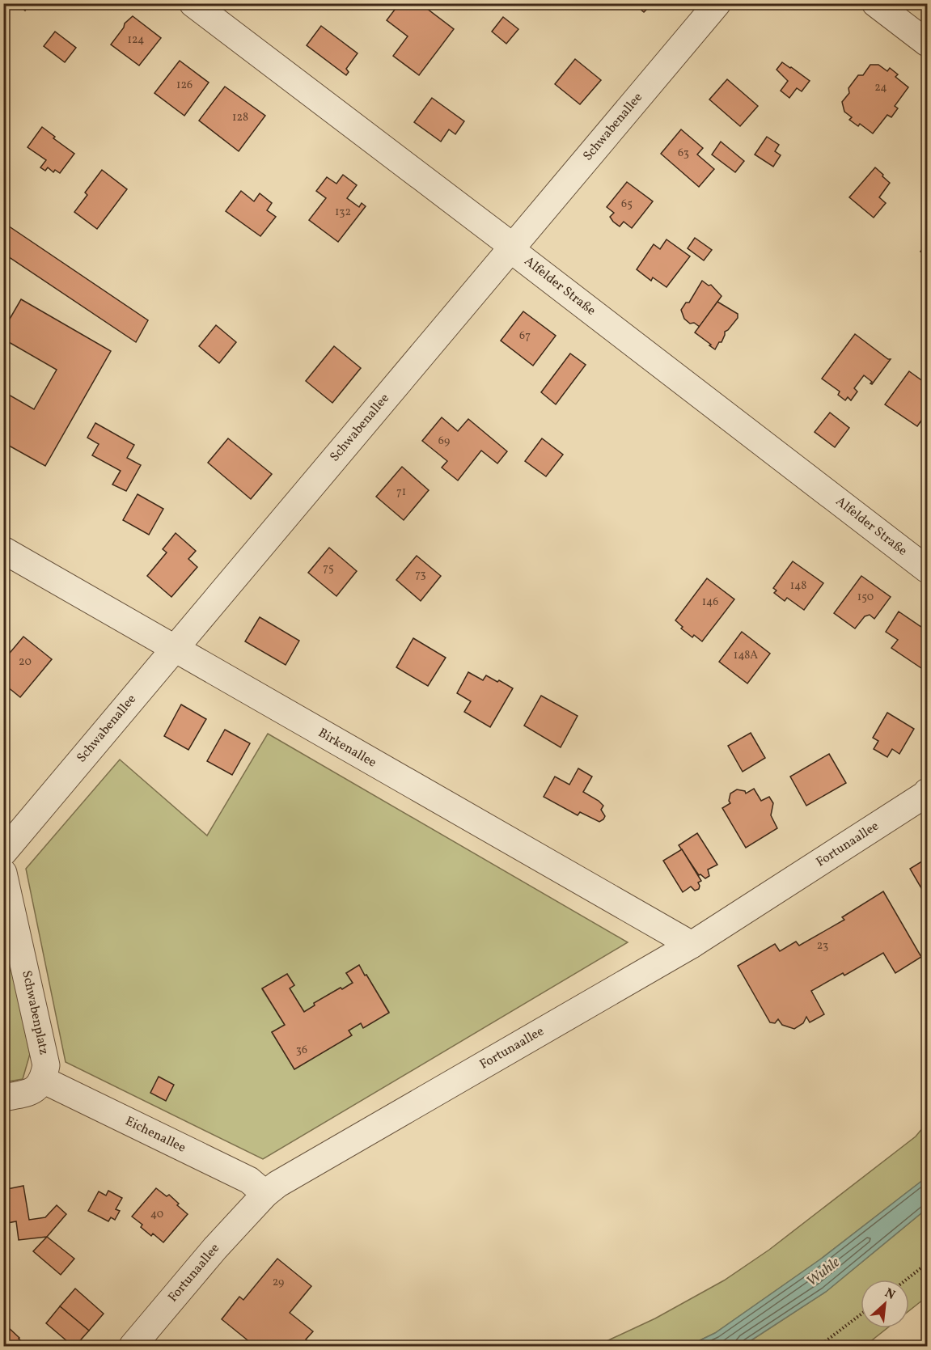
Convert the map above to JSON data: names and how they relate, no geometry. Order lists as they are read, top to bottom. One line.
{"streets":{"street":["Schwabenallee","Alfelder Straße","Birkenallee","Fortunaallee","Schwabenplatz","Eichenallee"]},"crossings":[["Schwabenallee","Alfelder Straße"],["Schwabenallee","Birkenallee"],["Birkenallee","Fortunaallee"],["Fortunaallee","Eichenallee"],["Schwabenplatz","Eichenallee"]],"water":["Wuhle"],"house_numbers":["124","126","24","128","63","65","132","67","69","71","75","73","148","150","146","148A","20","23","36","40","29"],"north":"top right"}
